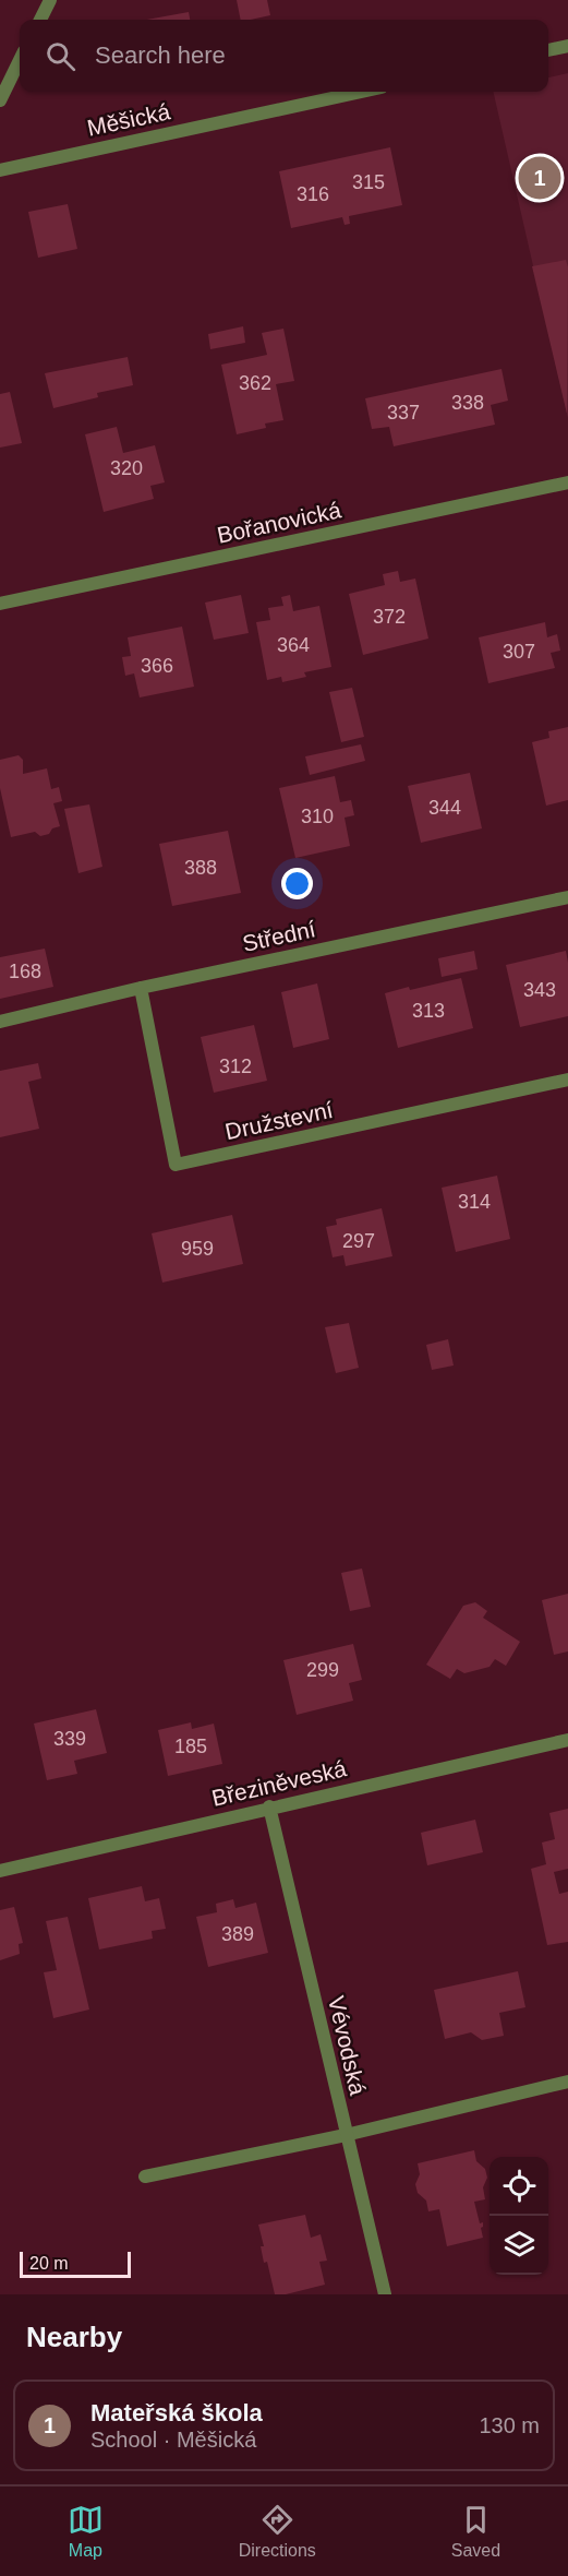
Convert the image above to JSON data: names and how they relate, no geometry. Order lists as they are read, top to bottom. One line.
{"streets":{"street":["Měšická","Bořanovická","Střední","Družstevní","Březiněveská","Vévodská"]},"crossings":[["Střední","Družstevní"],["Březiněveská","Vévodská"]],"house_numbers":["315","316","362","338","337","320","372","364","307","366","344","310","388","168","343","313","312","314","297","959","299","339","185","389"],"scale_bar":"20 m","page":{"search":"Search here","pins":"1","scale":"20 m","heading":"Nearby","list":[{"mark":"1","name":"Mateřská škola","note":"School · Měšická","value":"130 m"}],"nav":["Map","Directions","Saved"]}}
